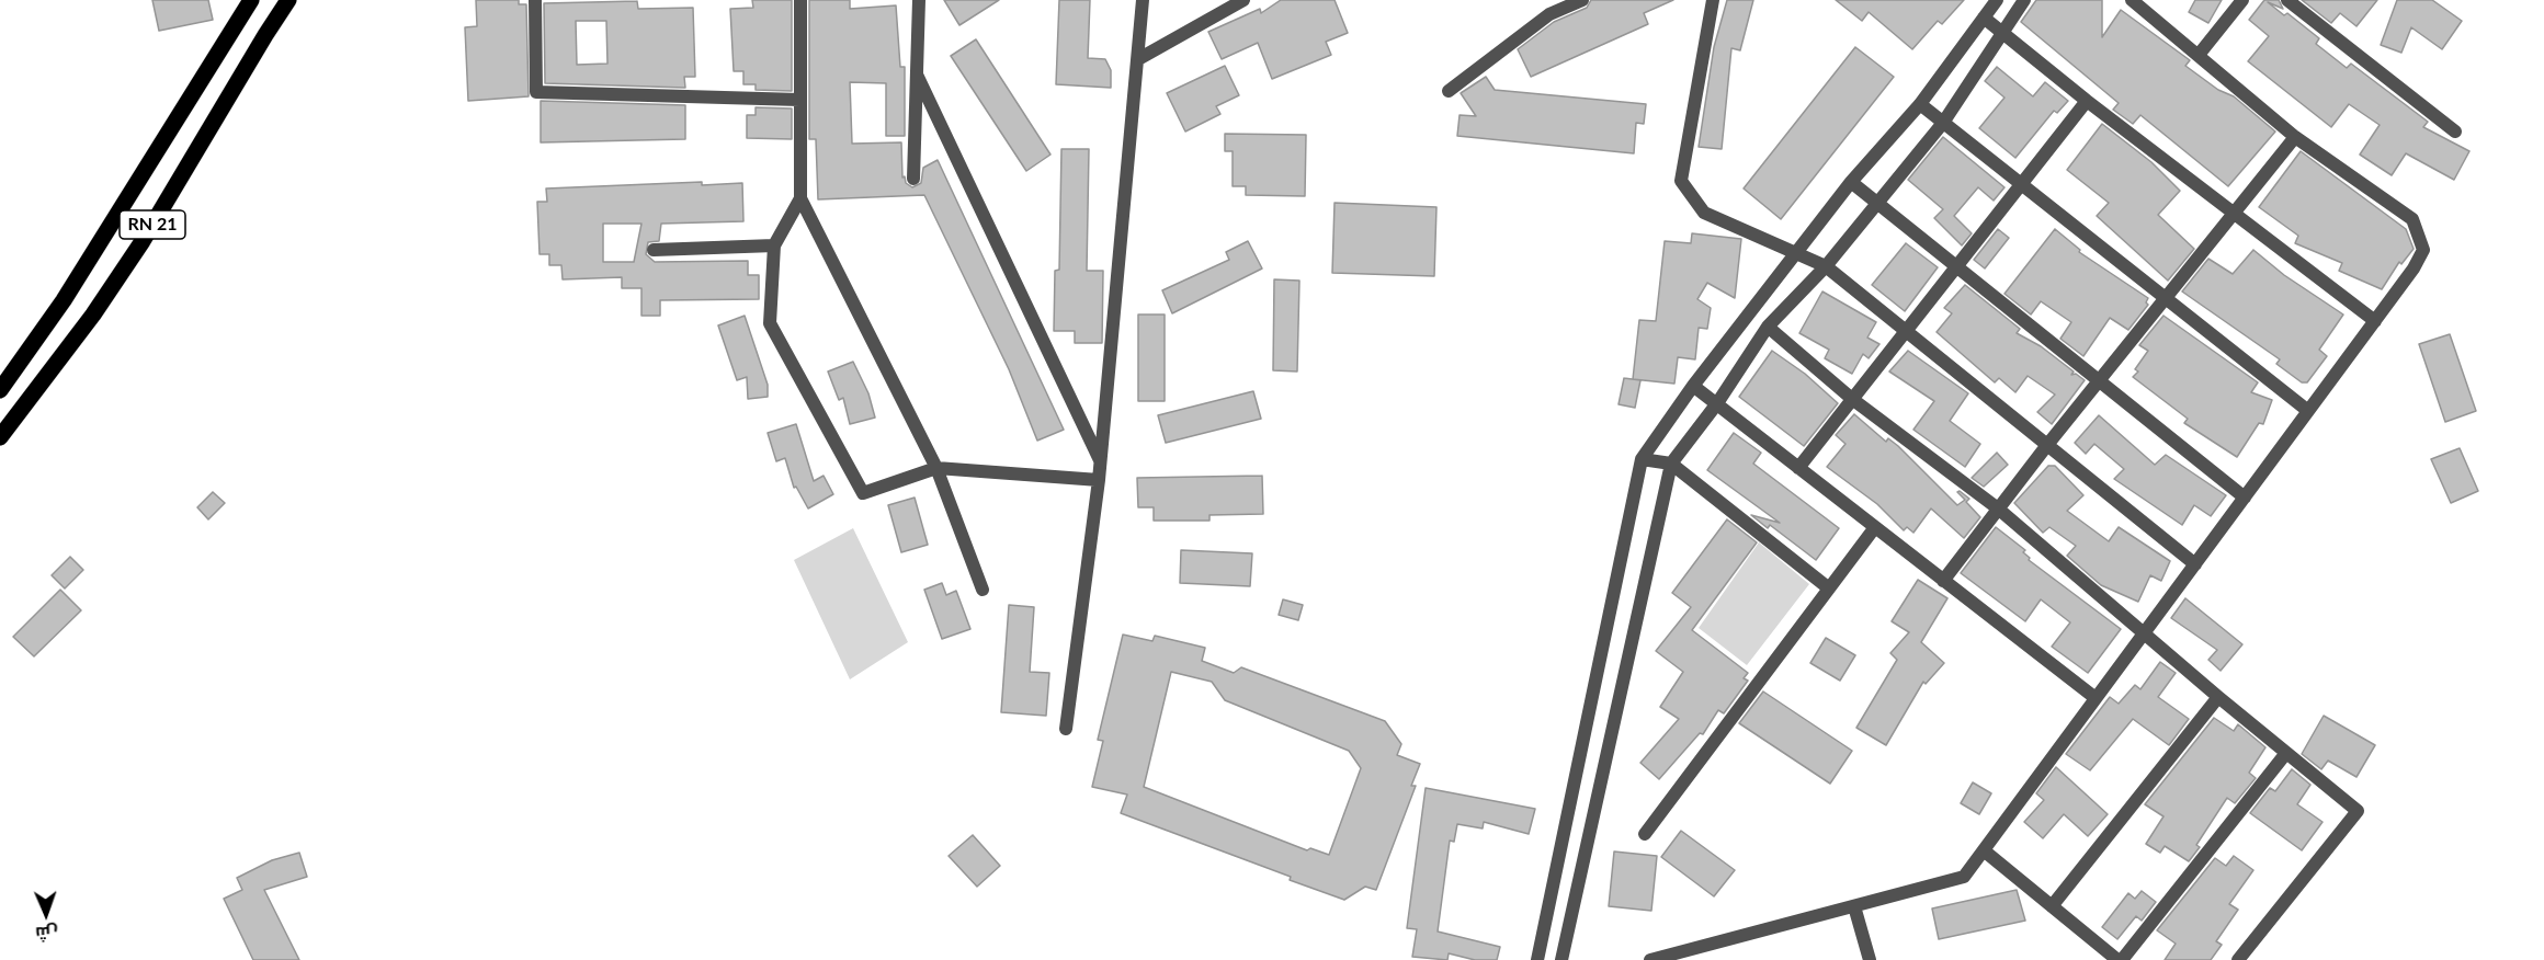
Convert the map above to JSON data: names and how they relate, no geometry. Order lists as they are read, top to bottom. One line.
{"streets":{"main road":["RN 21"]},"north":"bottom"}
